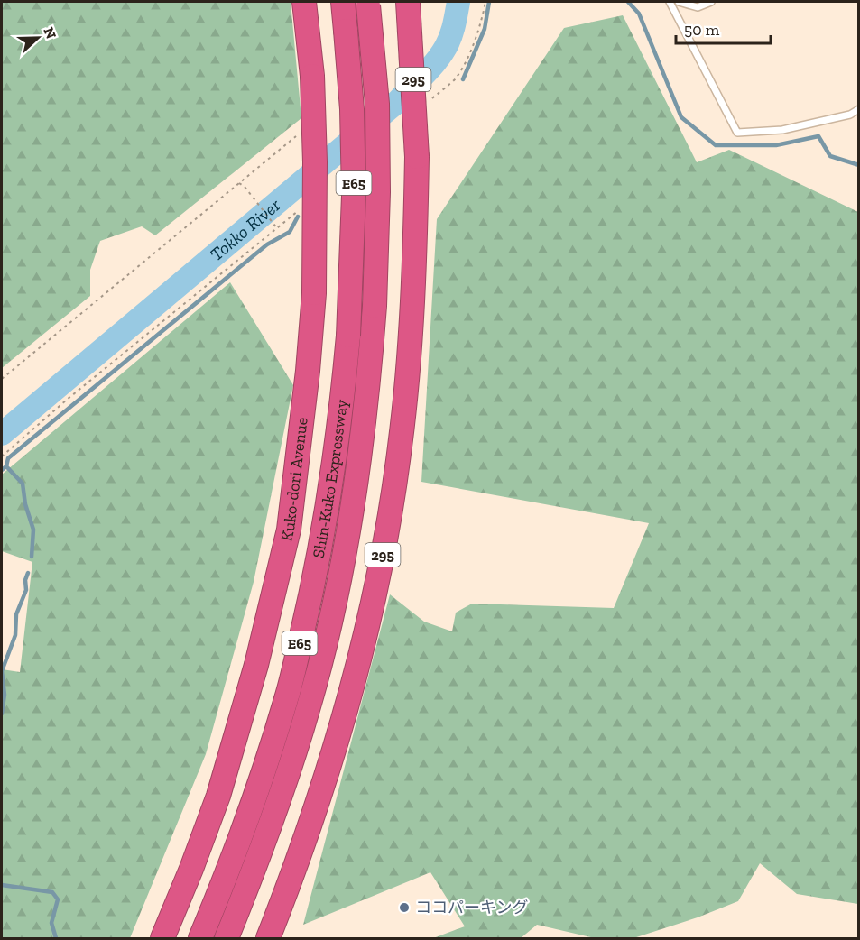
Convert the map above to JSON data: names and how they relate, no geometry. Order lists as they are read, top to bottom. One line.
{"streets":{"highway":["295","E65","Kuko-dori Avenue","Shin-Kuko Expressway"]},"water":["Tokko River"],"places":["ココパーキング"],"scale_bar":"50 m","north":"right"}
